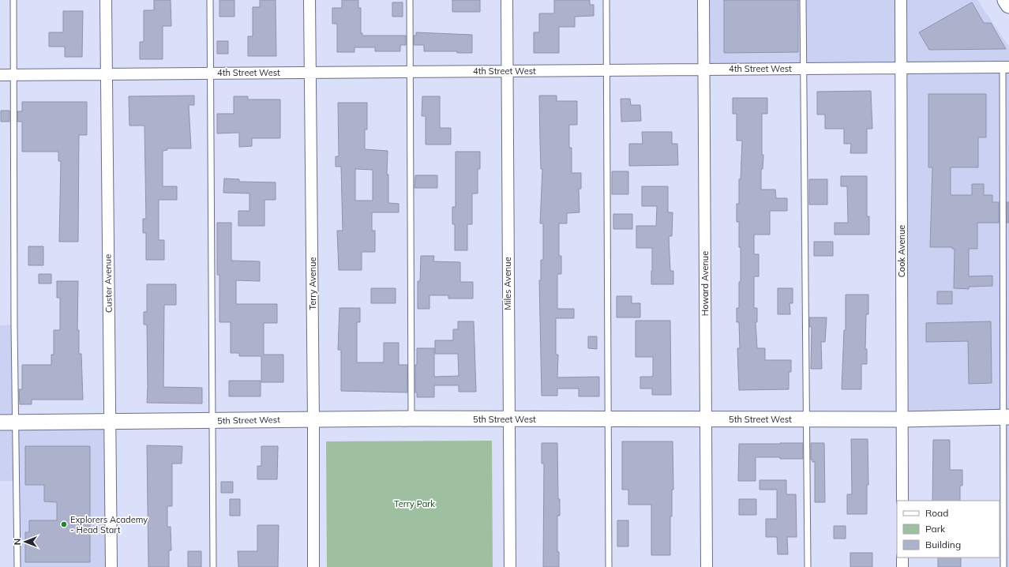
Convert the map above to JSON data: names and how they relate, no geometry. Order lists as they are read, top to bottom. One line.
{"streets":{"street":["4th Street West","Cook Avenue","Custer Avenue","Terry Avenue","Miles Avenue","Howard Avenue","5th Street West"]},"crossings":[["4th Street West","Cook Avenue"],["4th Street West","Custer Avenue"],["4th Street West","Terry Avenue"],["4th Street West","Miles Avenue"],["4th Street West","Howard Avenue"],["Cook Avenue","5th Street West"],["Custer Avenue","5th Street West"],["Terry Avenue","5th Street West"],["Miles Avenue","5th Street West"],["Howard Avenue","5th Street West"]],"parks":["Terry Park"],"places":["Explorers Academy - Head Start"],"legend":["Road","Park","Building"],"north":"left"}
